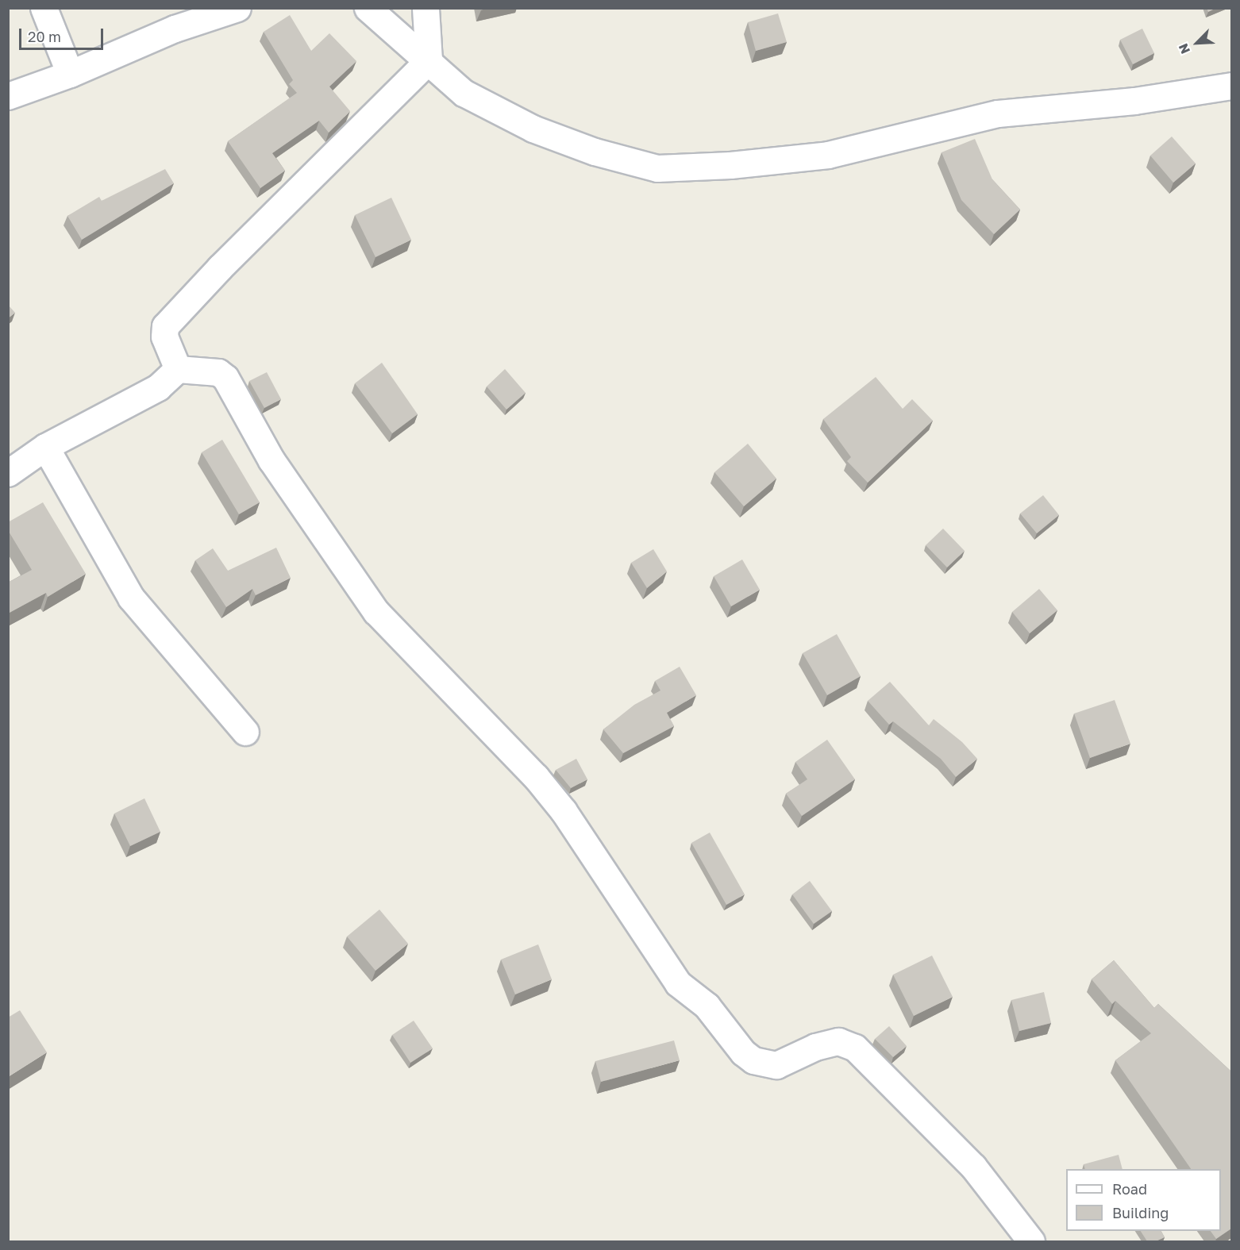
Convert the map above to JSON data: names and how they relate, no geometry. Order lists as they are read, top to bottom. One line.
{"legend":["Road","Building"],"scale_bar":"20 m","north":"bottom left"}
